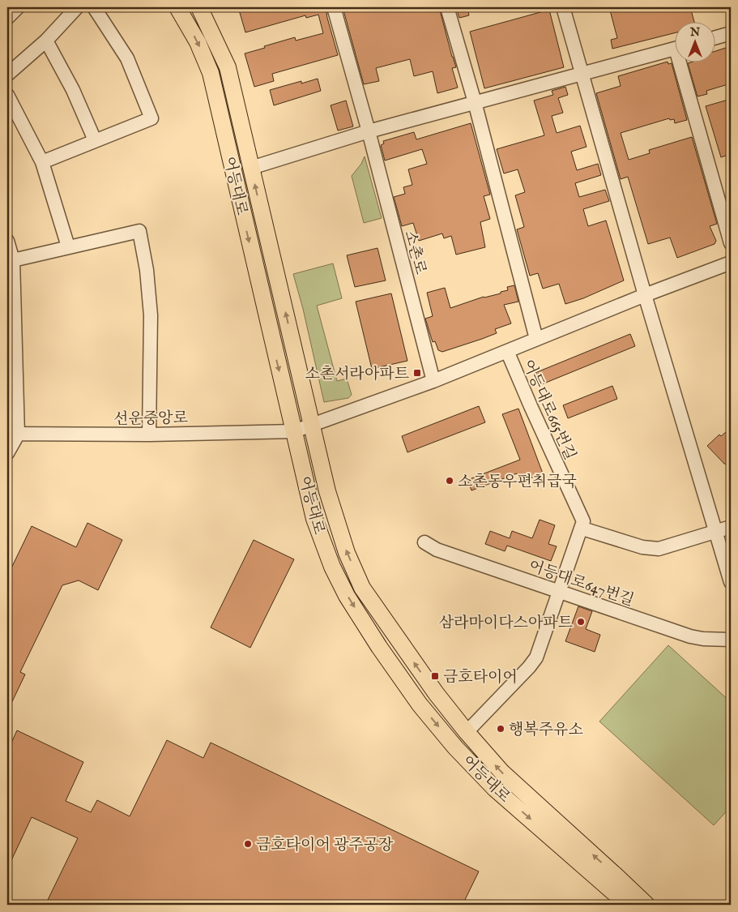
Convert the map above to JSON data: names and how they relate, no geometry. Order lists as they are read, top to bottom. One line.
{"streets":{"main road":["어등대로"],"street":["소촌로","어등대로665번길","선운중앙로","어등대로647번길"]},"crossings":[["어등대로","선운중앙로"]],"places":{"transit":["소촌서라아파트","금호타이어"],"other":["소촌동우편취급국","삼라마이다스아파트","행복주유소","금호타이어 광주공장"]},"north":"top"}
